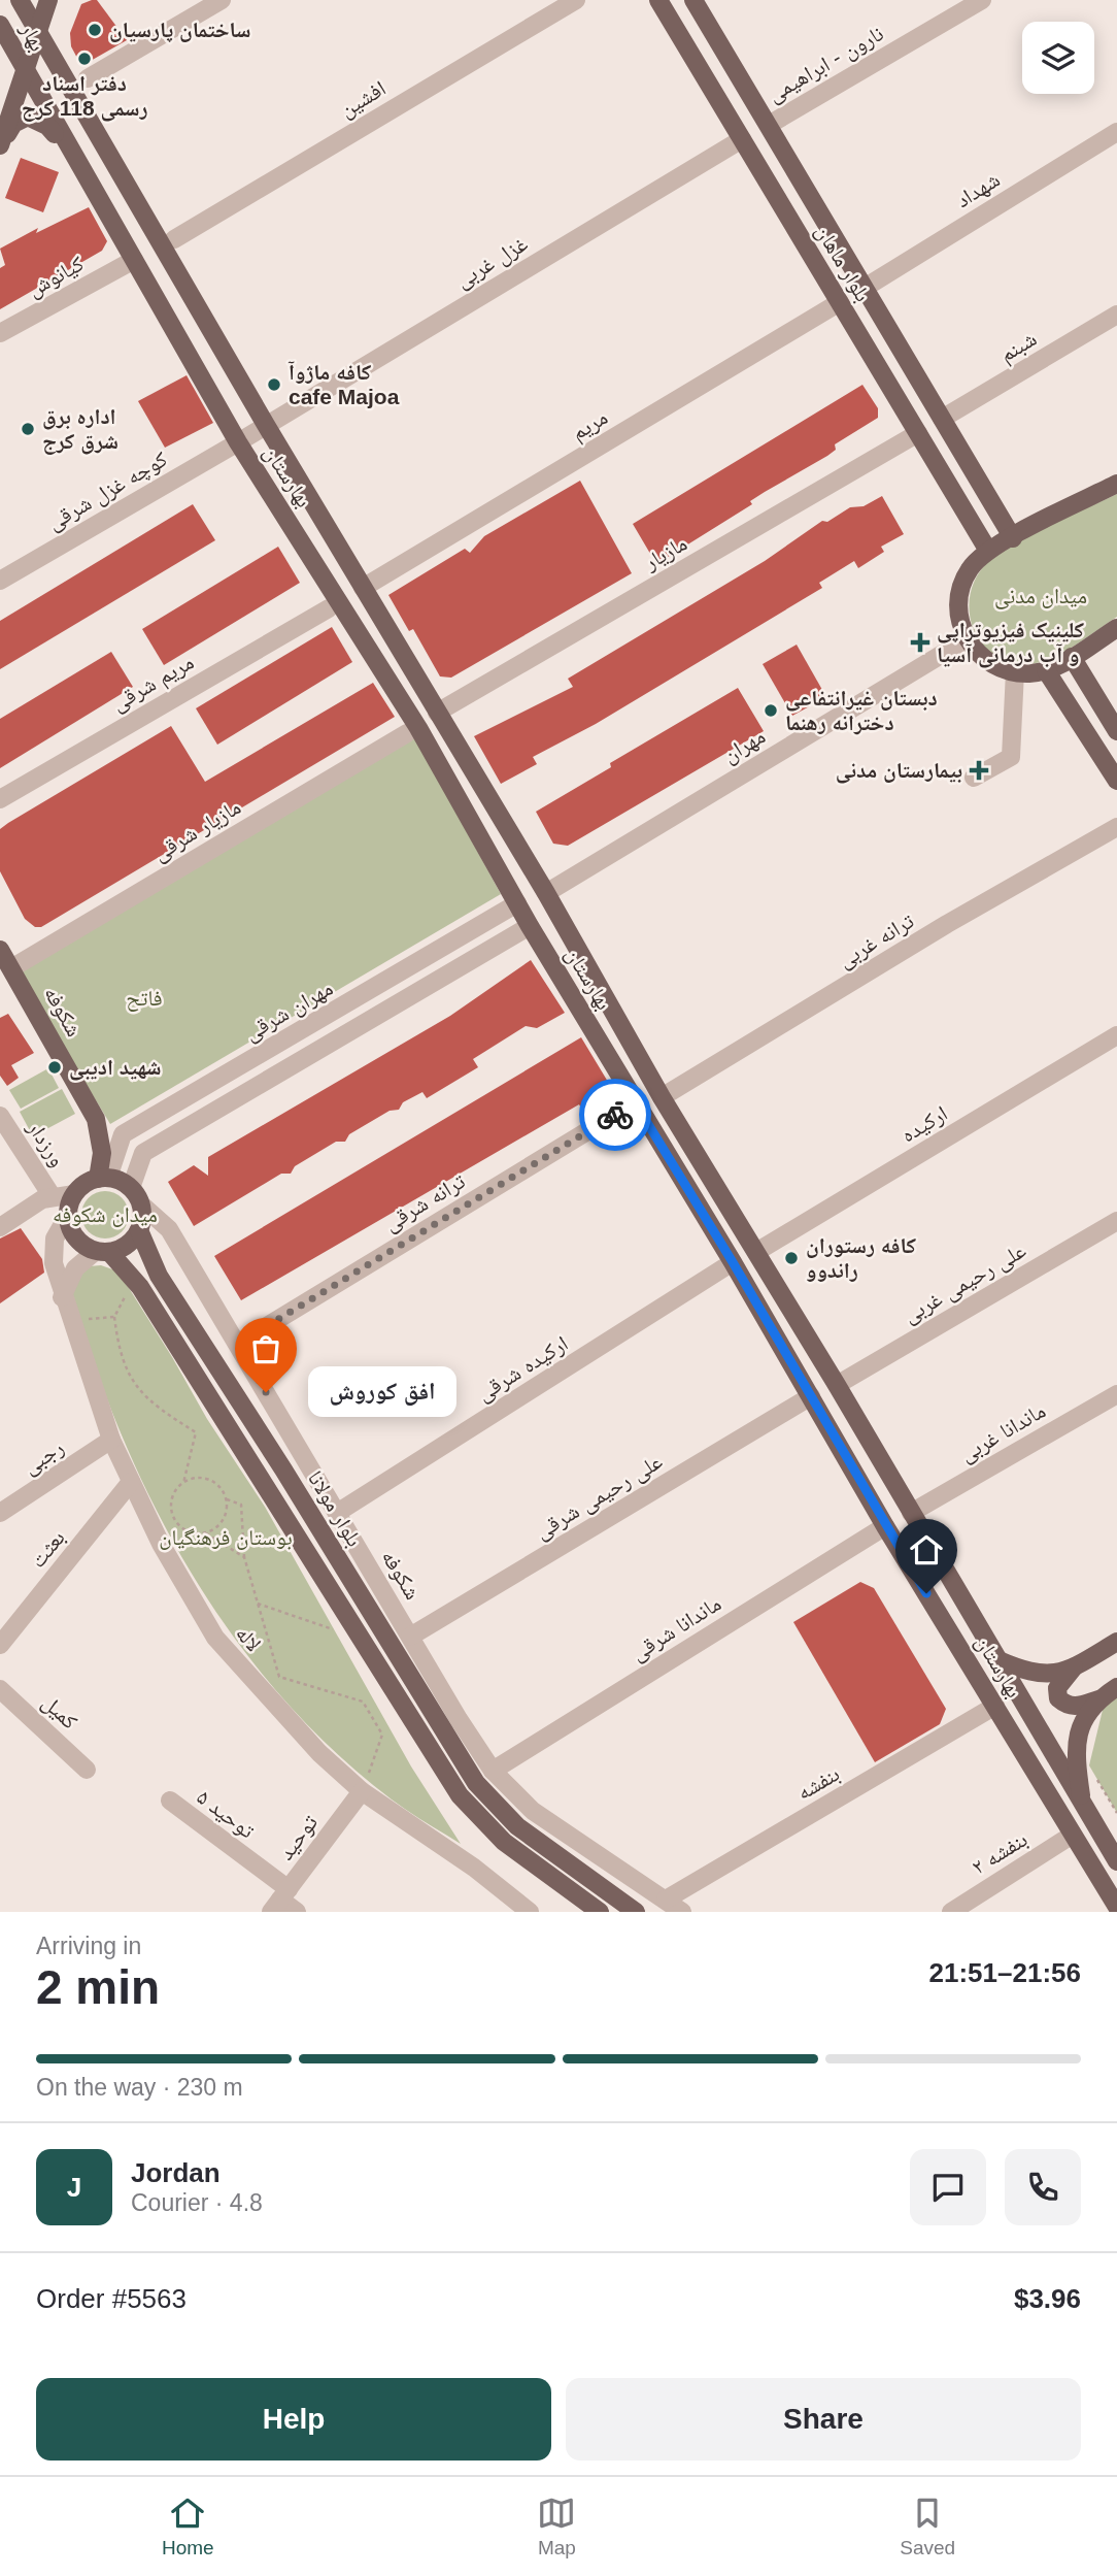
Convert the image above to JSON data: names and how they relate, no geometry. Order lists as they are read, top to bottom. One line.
{"streets":{"main road":["بهار","بلوار ماهان","بهارستان","شکوفه","بلوار مولانا"],"street":["نارون - ابراهیمی","افشین","شهداد","غزل غربی","کیانوش","شبنم","مریم","کوچه غزل شرقی","مازیار","مریم شرقی","مهران","مازیار شرقی","ترانه غربی","مهران شرقی","ارکیده","ورزدار","ترانه شرقی","علی رحیمی غربی","ارکیده شرقی","ماندانا غربی","رجبی","علی رحیمی شرقی","بعثت","ماندانا شرقی","لاله","کمیل","بنفشه","توحید ۵","توحید","بنفشه ۲"]},"crossings":[["بهار","بهارستان"],["نارون - ابراهیمی","بلوار ماهان"],["شهداد","بلوار ماهان"],["غزل غربی","بلوار ماهان"],["غزل غربی","بهارستان"],["غزل غربی","کوچه غزل شرقی"],["بلوار ماهان","شبنم"],["بلوار ماهان","مریم"],["بلوار ماهان","مازیار"],["کیانوش","بهارستان"],["مریم","بهارستان"],["بهارستان","کوچه غزل شرقی"],["بهارستان","مازیار"],["بهارستان","مهران"],["بهارستان","ترانه غربی"],["بهارستان","مهران شرقی"],["بهارستان","ارکیده"],["بهارستان","ترانه شرقی"],["بهارستان","علی رحیمی غربی"],["بهارستان","ارکیده شرقی"],["بهارستان","ماندانا غربی"],["بهارستان","علی رحیمی شرقی"],["بهارستان","ماندانا شرقی"],["بهارستان","بنفشه"],["بهارستان","بنفشه ۲"],["مازیار شرقی","شکوفه"],["مهران شرقی","شکوفه"],["مهران شرقی","بلوار مولانا"],["مهران شرقی","لاله"],["شکوفه","ترانه شرقی"],["شکوفه","ارکیده شرقی"],["شکوفه","علی رحیمی شرقی"],["شکوفه","بلوار مولانا"],["شکوفه","ماندانا شرقی"],["شکوفه","لاله"],["شکوفه","بنفشه"],["رجبی","لاله"],["بلوار مولانا","لاله"],["بعثت","لاله"],["لاله","توحید"],["توحید ۵","توحید"]],"parks":["میدان مدنی","فاتح","میدان شکوفه","بوستان فرهنگیان"],"places":{"other":["ساختمان پارسیان","دفتر اسناد رسمی 118 کرج","کافه ماژوآ cafe Majoa","اداره برق شرق کرج","دبستان غیرانتفاعی دخترانه رهنما","شهید ادیبی","کافه رستوران راندوو","افق کوروش"],"health":["کلینیک فیزیوتراپی و آب درمانی آسیا","بیمارستان مدنی"]},"page":{"bubble":"افق کوروش","heading":["2 min","Arriving in","21:51–21:56"],"panel":["Jordan","Courier · 4.8","Order #5563","$3.96"],"bar":"On the way · 230 m","round":"J","buttons":["Help","Share"],"tabs":["Home","Map","Saved"]}}
